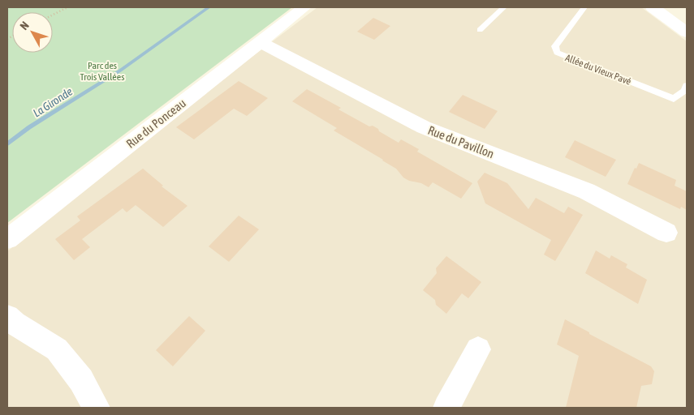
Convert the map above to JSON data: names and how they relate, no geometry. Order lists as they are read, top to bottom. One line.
{"streets":{"street":["Rue du Ponceau","Rue du Pavillon"],"lane":["Allée du Vieux Pavé"]},"crossings":[["Rue du Ponceau","Rue du Pavillon"]],"water":["La Gironde"],"parks":["Parc des Trois Vallées"],"north":"top left"}
